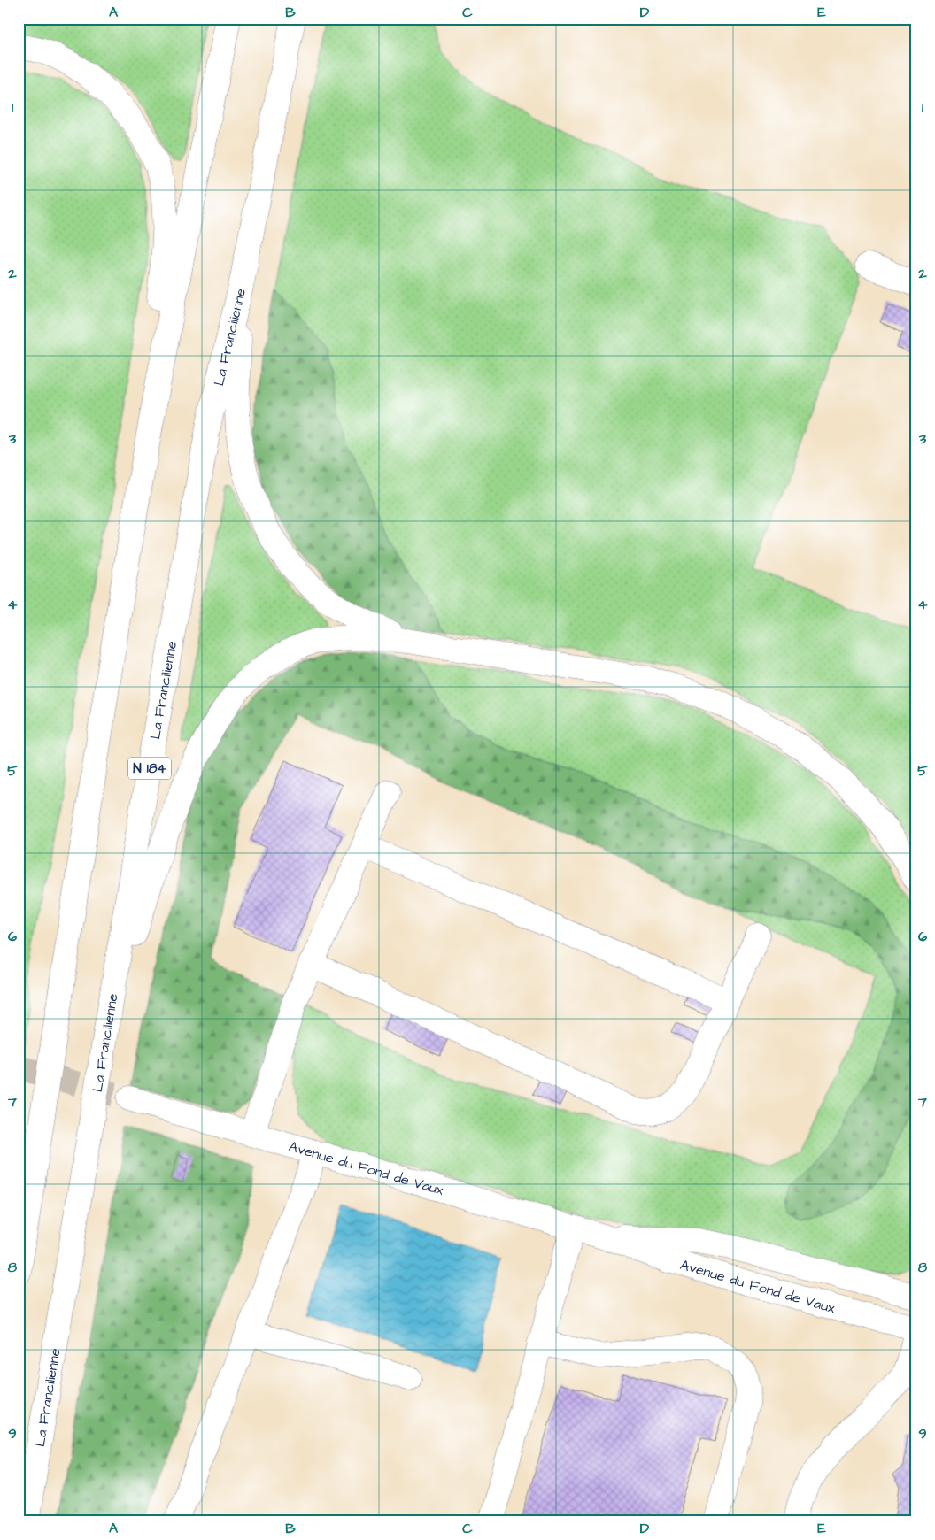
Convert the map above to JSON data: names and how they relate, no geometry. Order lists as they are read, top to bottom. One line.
{"streets":{"main road":["La Francilienne","N 184","Avenue du Fond de Vaux"]},"grid":{"columns":["A","B","C","D","E"],"rows":["1","2","3","4","5","6","7","8","9"]}}
